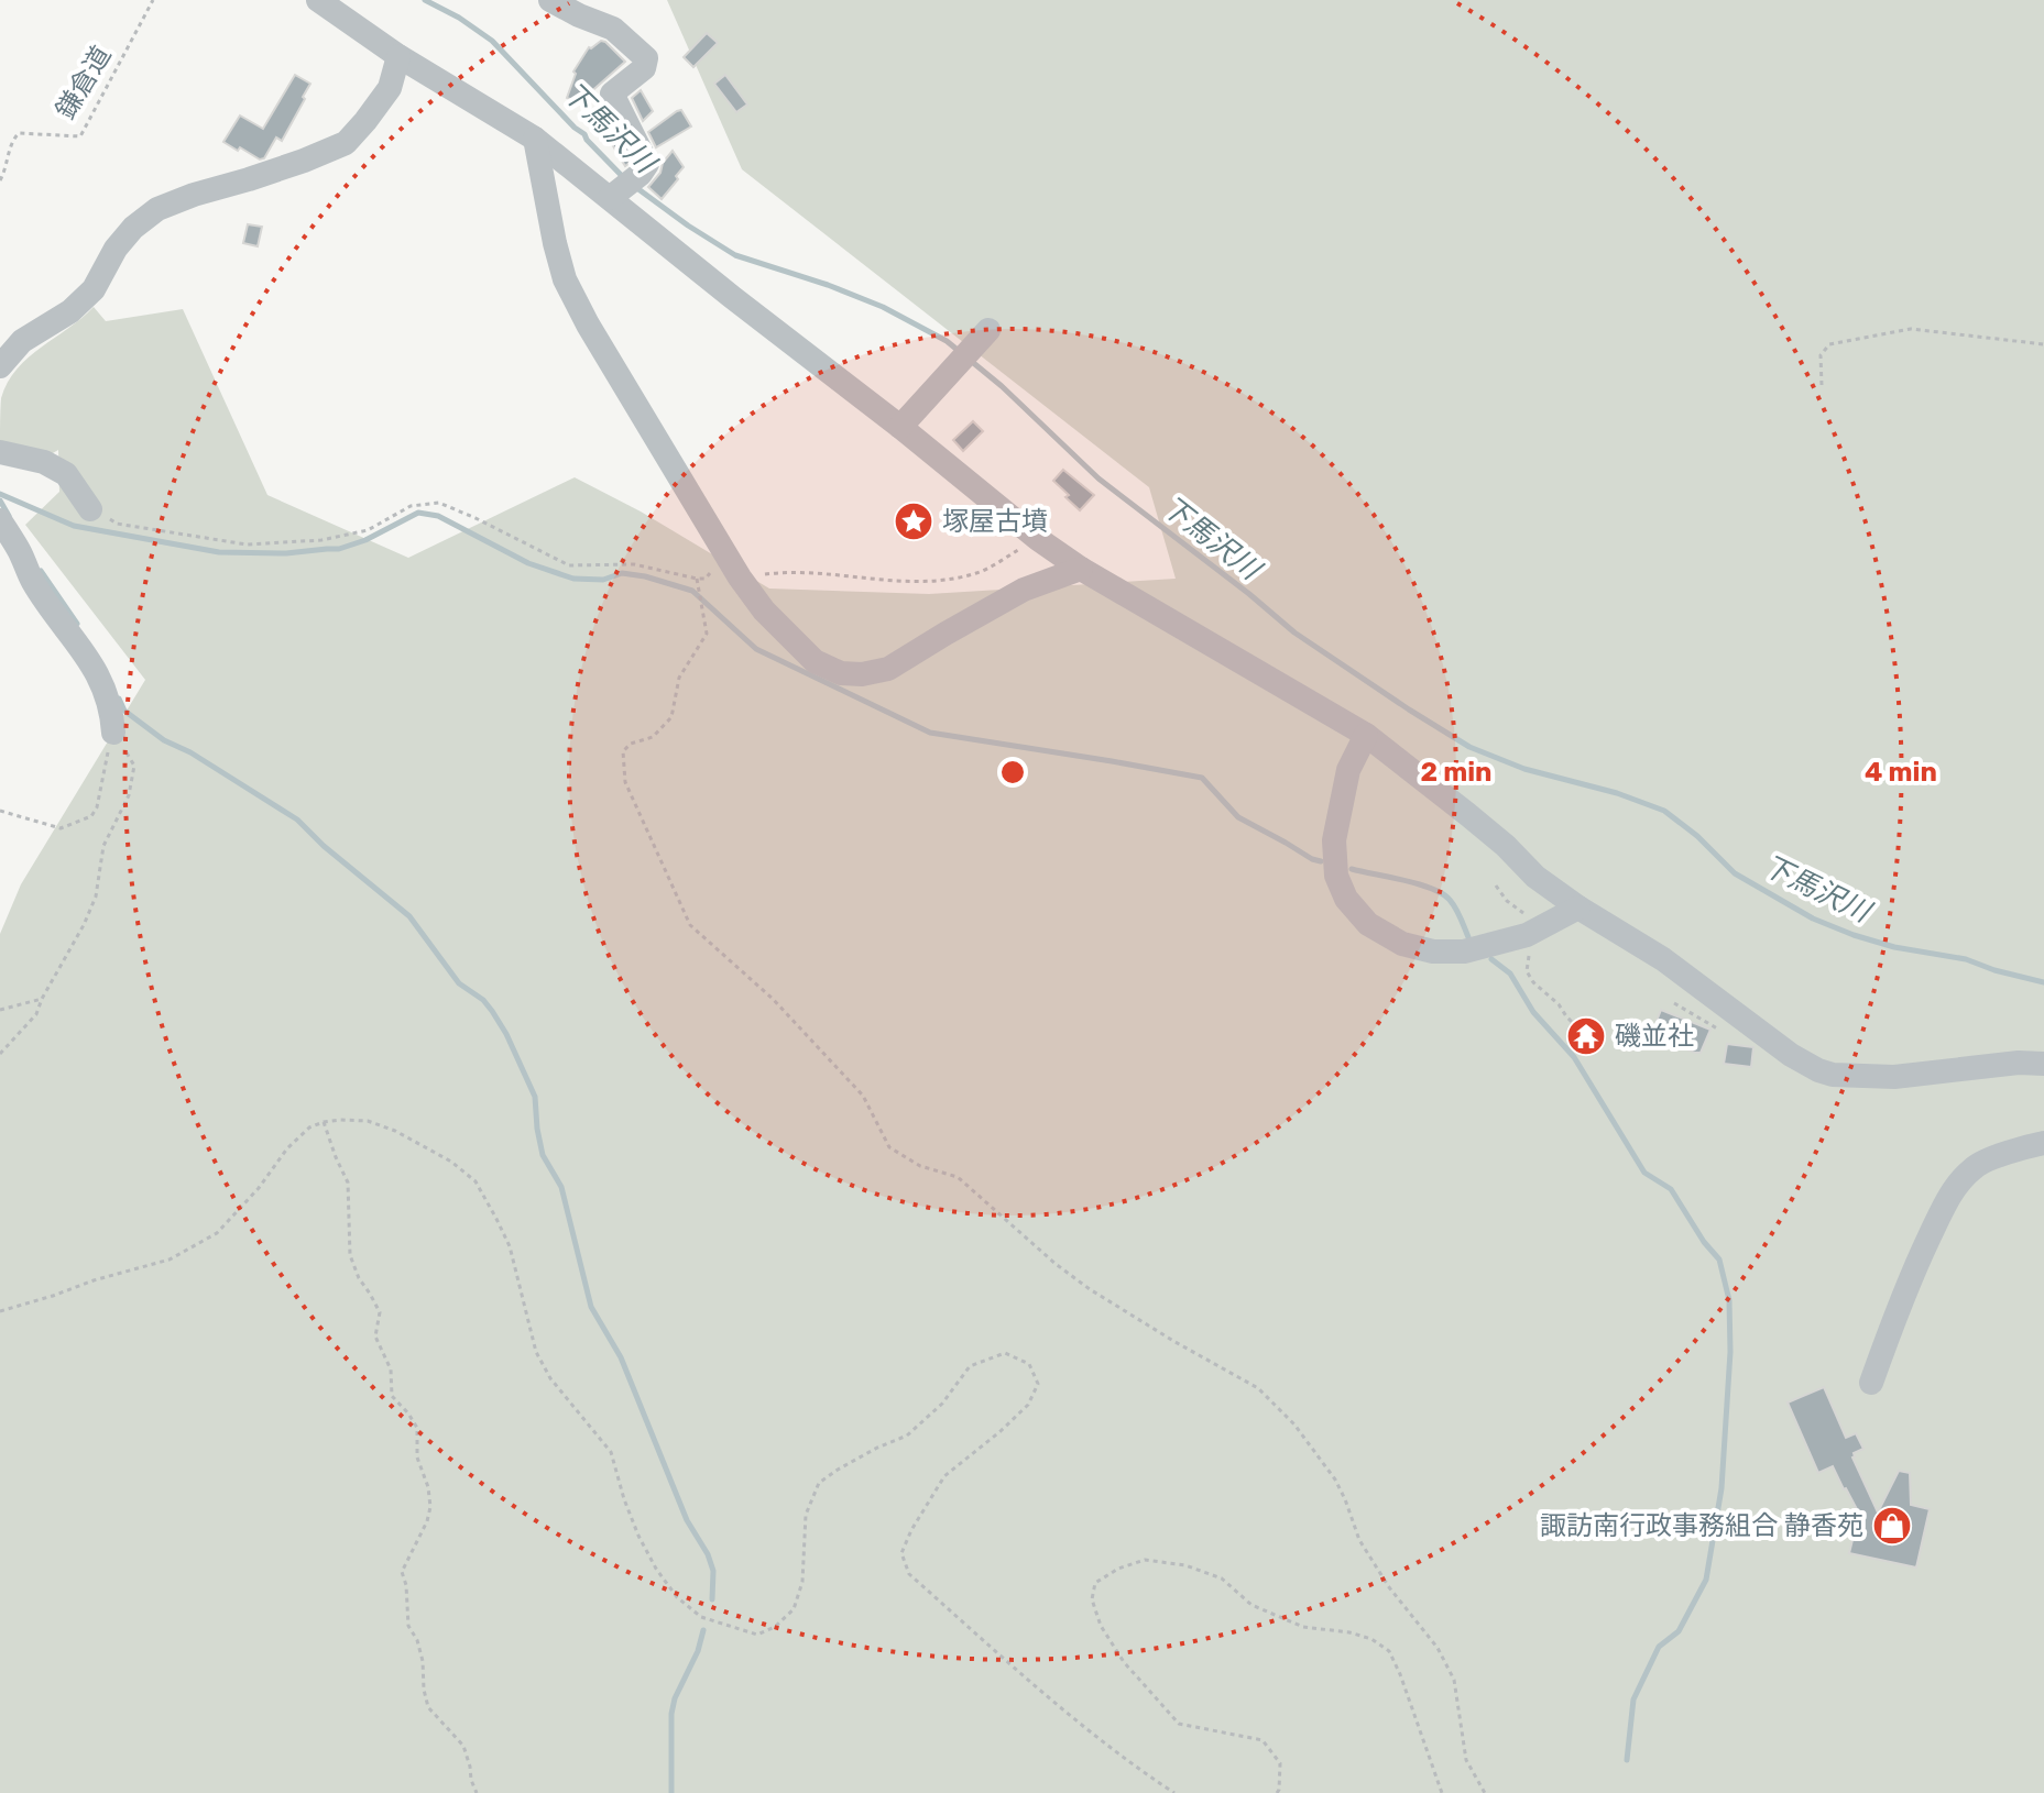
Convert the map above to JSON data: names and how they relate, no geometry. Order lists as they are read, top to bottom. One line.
{"streets":{"path":["鎌倉道"]},"water":["下馬沢川"],"places":{"place":["塚屋古墳"],"temple":["磯並社"],"shop":["諏訪南行政事務組合 静香苑"]},"rings":["2 min","4 min"]}
